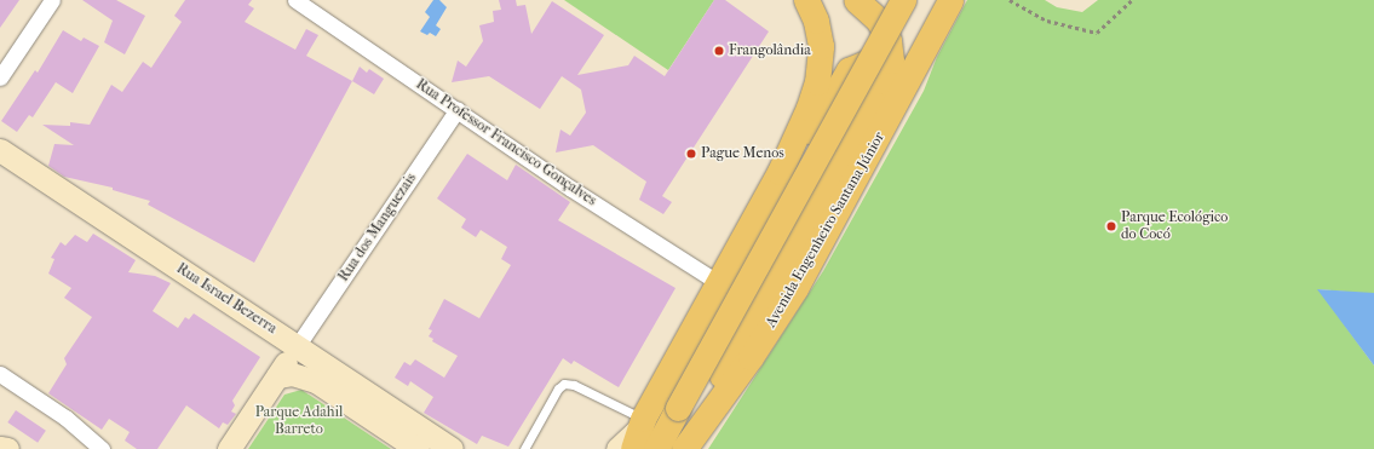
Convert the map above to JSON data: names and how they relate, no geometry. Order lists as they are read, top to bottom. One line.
{"streets":{"main road":["Avenida Engenheiro Santana Júnior"],"street":["Rua Professor Francisco Gonçalves","Rua dos Manguezais","Rua Israel Bezerra"]},"crossings":[["Rua Professor Francisco Gonçalves","Rua dos Manguezais"],["Rua dos Manguezais","Rua Israel Bezerra"]],"parks":["Parque Adahil Barreto"],"places":["Frangolândia","Pague Menos","Parque Ecológico do Cocó"]}
